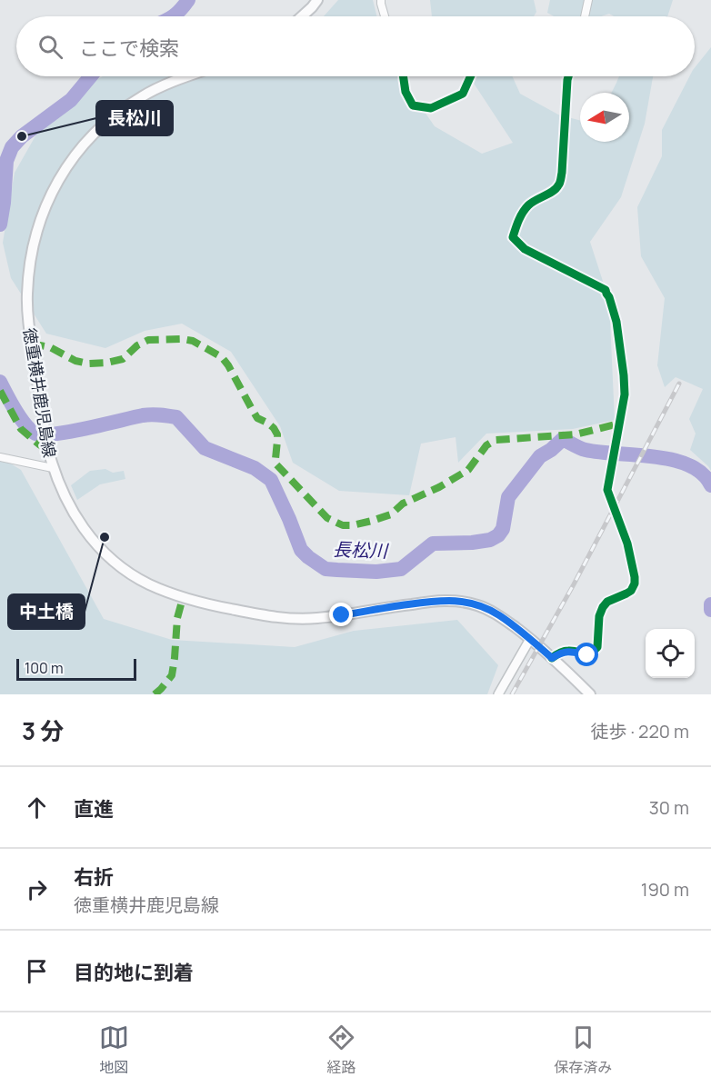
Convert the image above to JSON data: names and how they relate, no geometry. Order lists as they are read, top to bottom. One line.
{"streets":{"main road":["徳重横井鹿児島線"]},"water":["長松川"],"places":["長松川","中土橋"],"scale_bar":"100 m","north":"left","page":{"search":"ここで検索","scale":"100 m","heading":["3 分","徒歩 · 220 m"],"list":[["直進","30 m"],["右折","徳重横井鹿児島線","190 m"],"目的地に到着"],"nav":["地図","経路","保存済み"]}}
